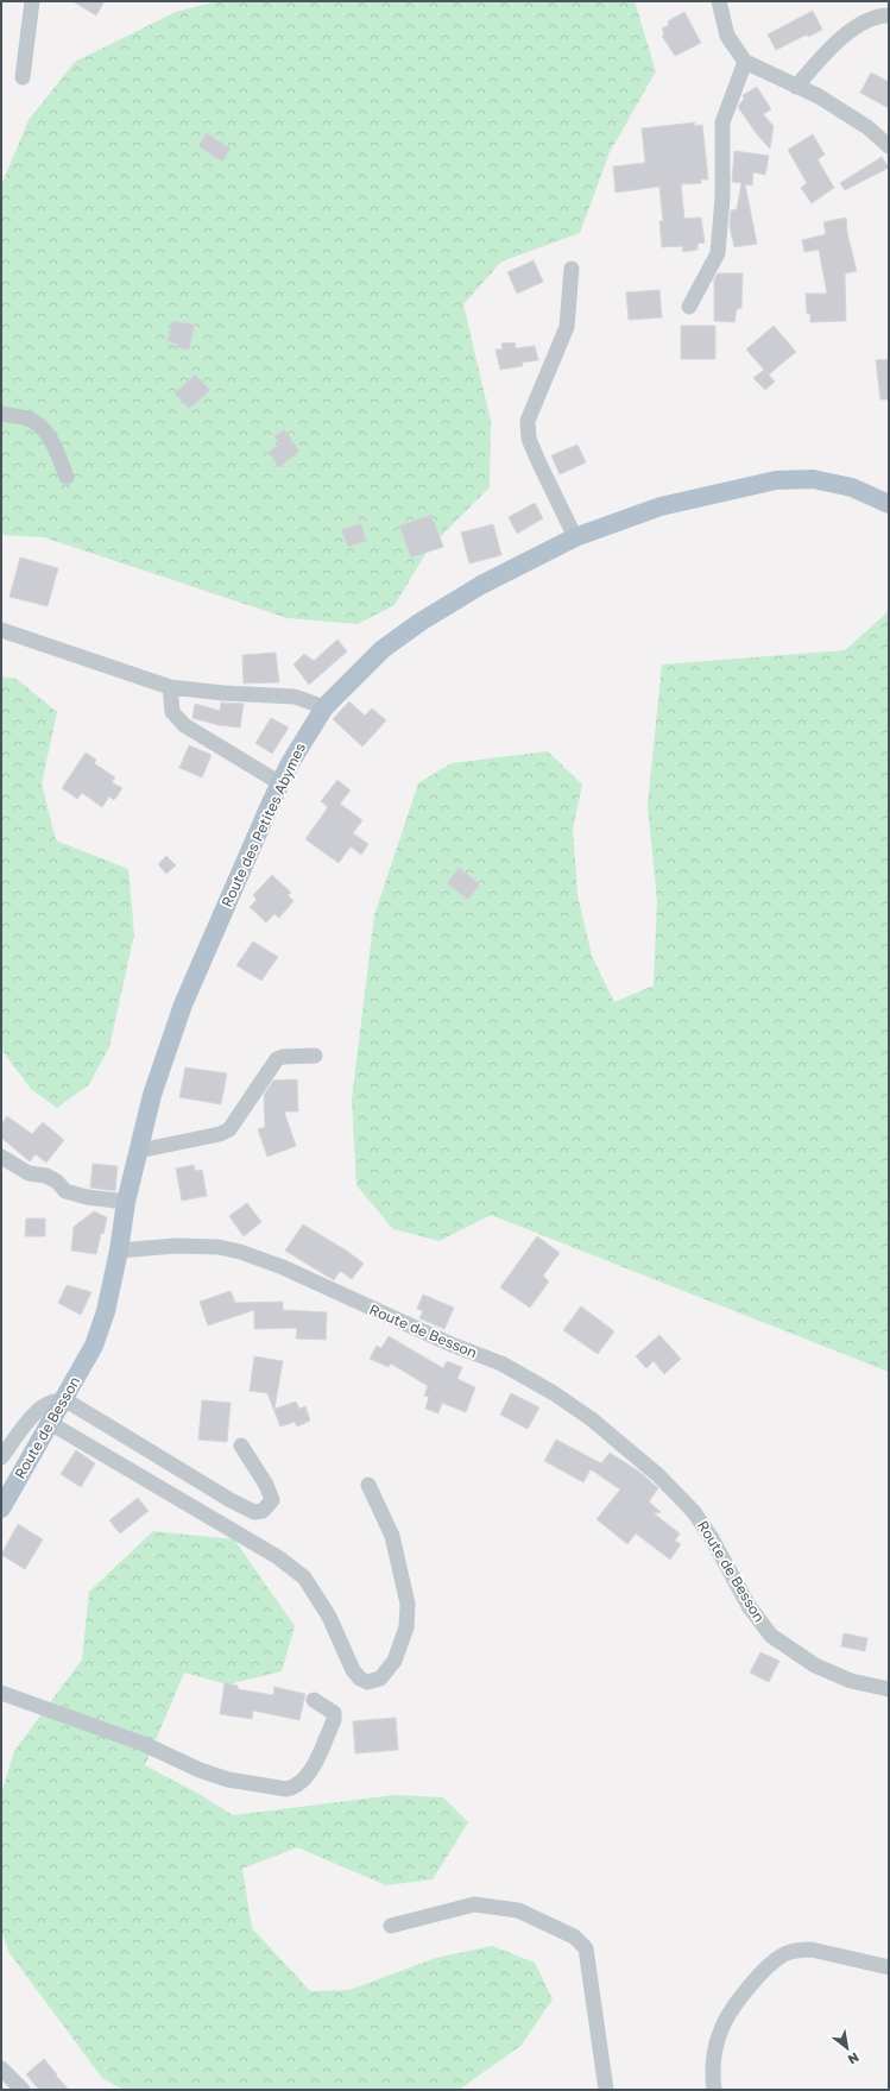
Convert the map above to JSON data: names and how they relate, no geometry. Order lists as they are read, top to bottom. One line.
{"streets":{"main road":["Route des Petites Abymes","Route de Besson"]},"crossings":[["Route des Petites Abymes","Route de Besson"]],"north":"bottom right"}
